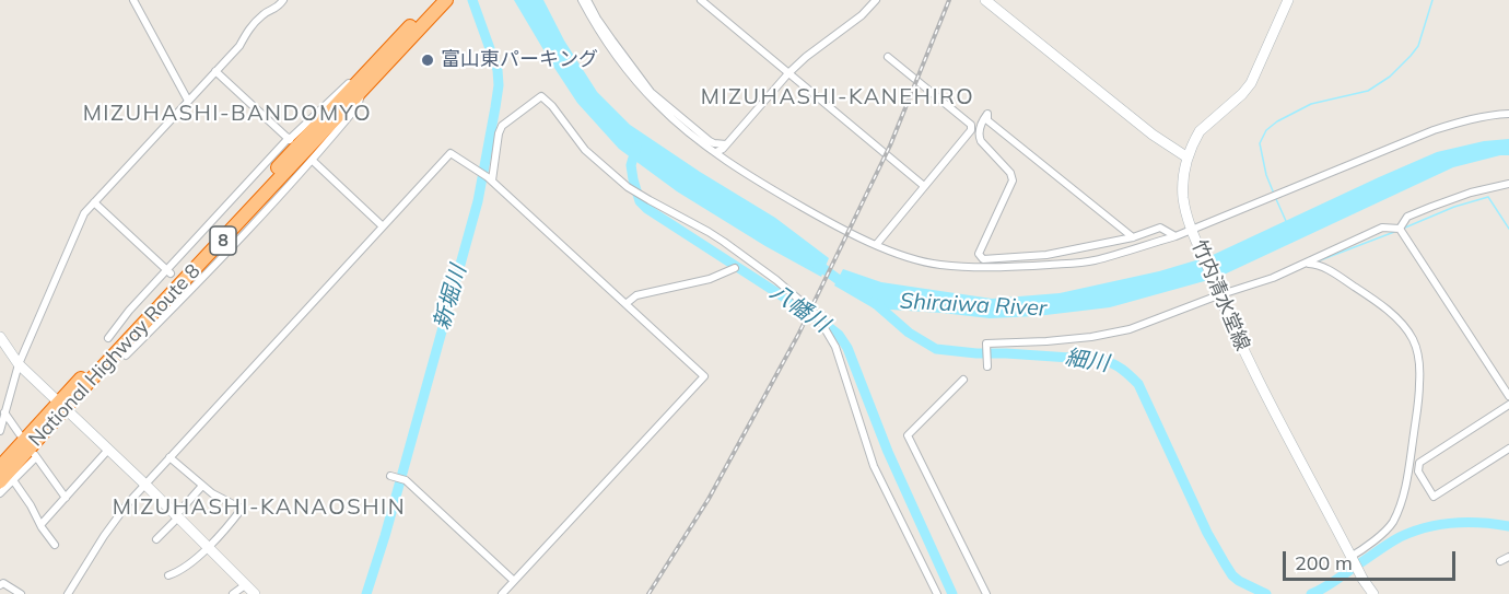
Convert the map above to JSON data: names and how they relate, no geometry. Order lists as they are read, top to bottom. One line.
{"streets":{"highway":["8","National Highway Route 8"],"main road":["竹内清水堂線"]},"districts":["MIZUHASHI-KANEHIRO","MIZUHASHI-BANDOMYO","MIZUHASHI-KANAOSHIN"],"water":["新堀川","Shiraiwa River","八幡川","細川"],"places":["富山東パーキング"],"scale_bar":"200 m"}
